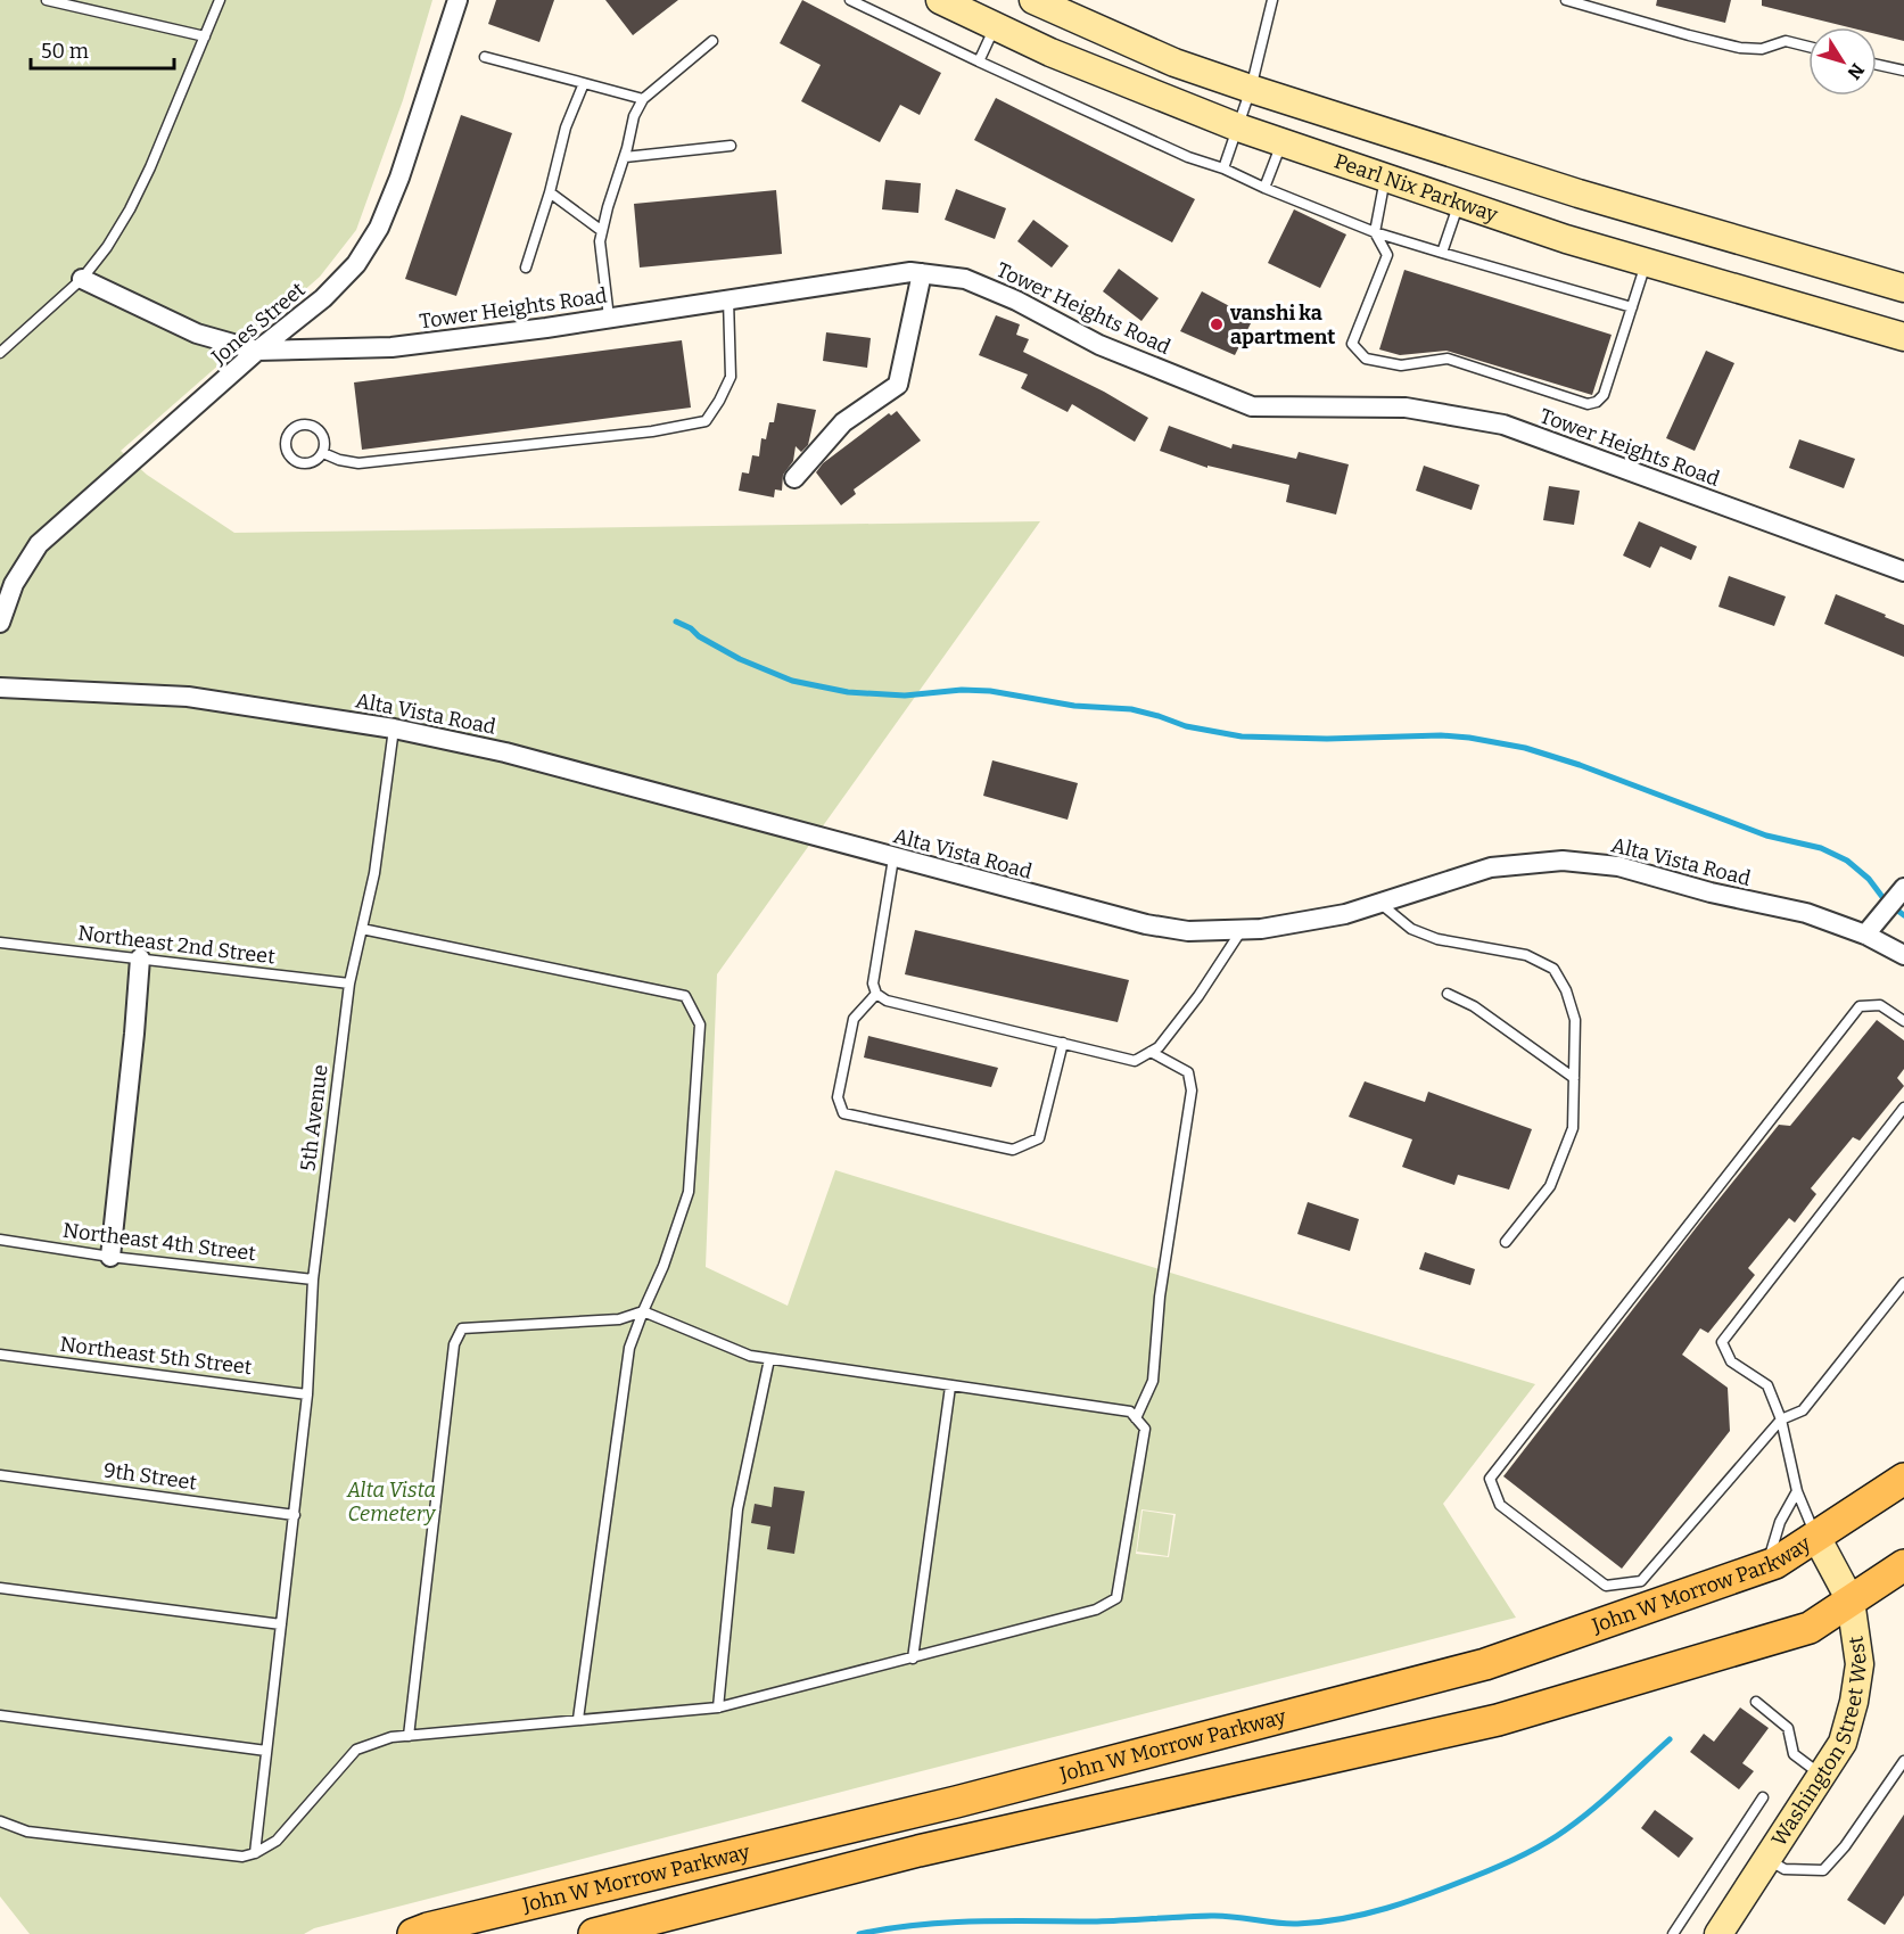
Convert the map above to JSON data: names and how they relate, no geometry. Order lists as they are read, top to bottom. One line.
{"streets":{"main road":["Pearl Nix Parkway","John W Morrow Parkway","Washington Street West"],"street":["Tower Heights Road","Jones Street","Alta Vista Road"],"lane":["Northeast 2nd Street","5th Avenue","Northeast 4th Street","Northeast 5th Street","9th Street"]},"crossings":[["Tower Heights Road","Jones Street"],["Alta Vista Road","5th Avenue"],["Northeast 2nd Street","5th Avenue"],["5th Avenue","Northeast 4th Street"],["5th Avenue","Northeast 5th Street"],["5th Avenue","9th Street"],["John W Morrow Parkway","Washington Street West"]],"parks":["Alta Vista Cemetery"],"places":["vanshi ka apartment"],"scale_bar":"50 m","north":"bottom right"}
